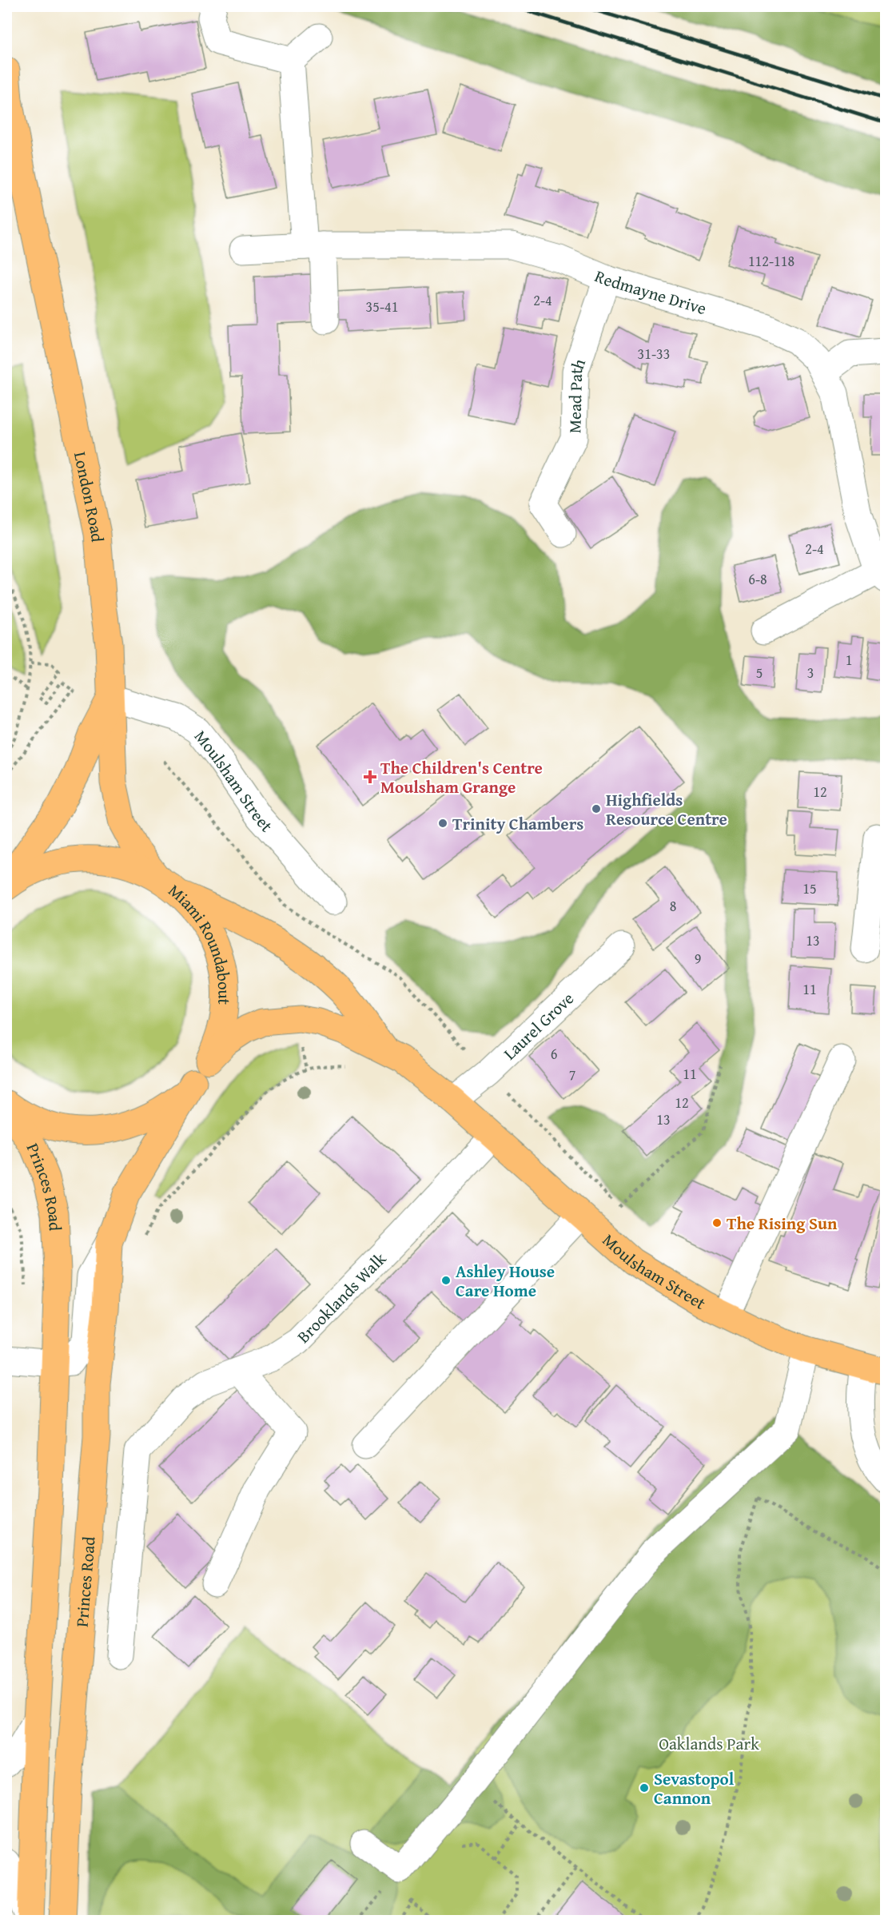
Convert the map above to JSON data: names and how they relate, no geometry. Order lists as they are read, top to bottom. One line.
{"streets":{"main road":["London Road","Moulsham Street","Miami Roundabout","Princes Road"],"street":["Redmayne Drive","Mead Path","Laurel Grove","Brooklands Walk"]},"crossings":[["Redmayne Drive","Mead Path"],["London Road","Moulsham Street"],["London Road","Miami Roundabout"],["Moulsham Street","Miami Roundabout"],["Moulsham Street","Laurel Grove"],["Moulsham Street","Brooklands Walk"],["Miami Roundabout","Princes Road"]],"parks":["Oaklands Park"],"places":{"health":["The Children's Centre Moulsham Grange"],"other":["Highfields Resource Centre","Trinity Chambers","The Rising Sun","Ashley House Care Home","Sevastopol Cannon"]},"house_numbers":["112-118","2-4","35-41","31-33","2-4","6-8","1","5","3","12","15","8","13","9","11","6","11","7","12","13"]}
